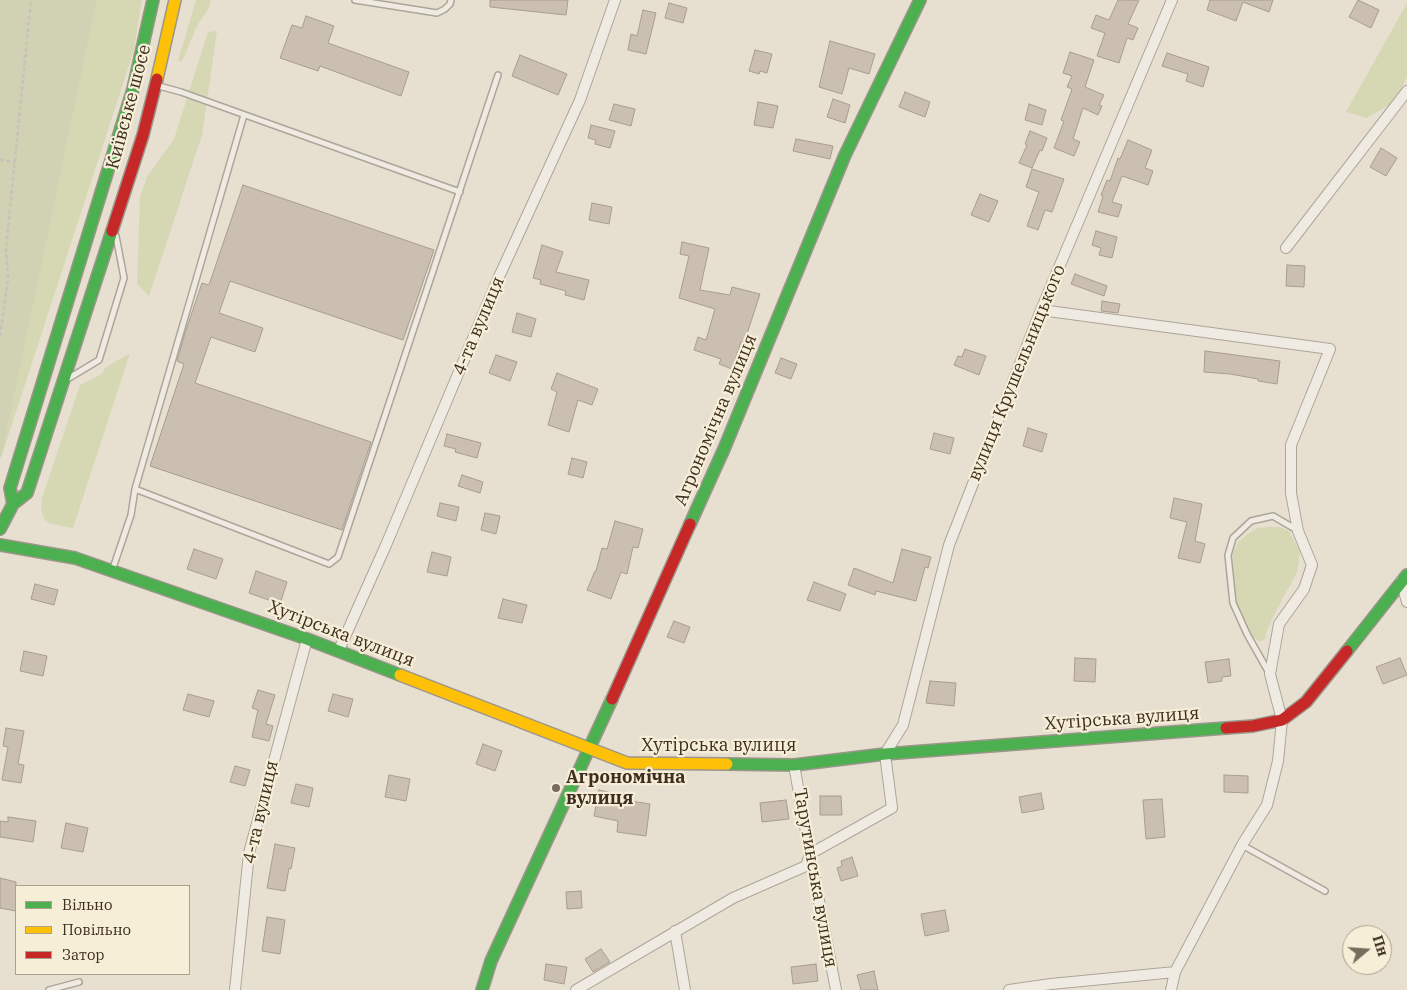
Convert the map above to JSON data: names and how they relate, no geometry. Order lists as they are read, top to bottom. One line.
{"streets":{"main road":["Київське шосе","Агрономічна вулиця","Хутірська вулиця"],"street":["4-та вулиця","вулиця Крушельницького","Тарутинська вулиця"]},"crossings":[["4-та вулиця","Хутірська вулиця"],["вулиця Крушельницького","Хутірська вулиця"],["Агрономічна вулиця","Хутірська вулиця"],["Хутірська вулиця","Тарутинська вулиця"]],"places":["Агрономічна вулиця"],"legend":["Вільно","Повільно","Затор"],"north":"right"}
